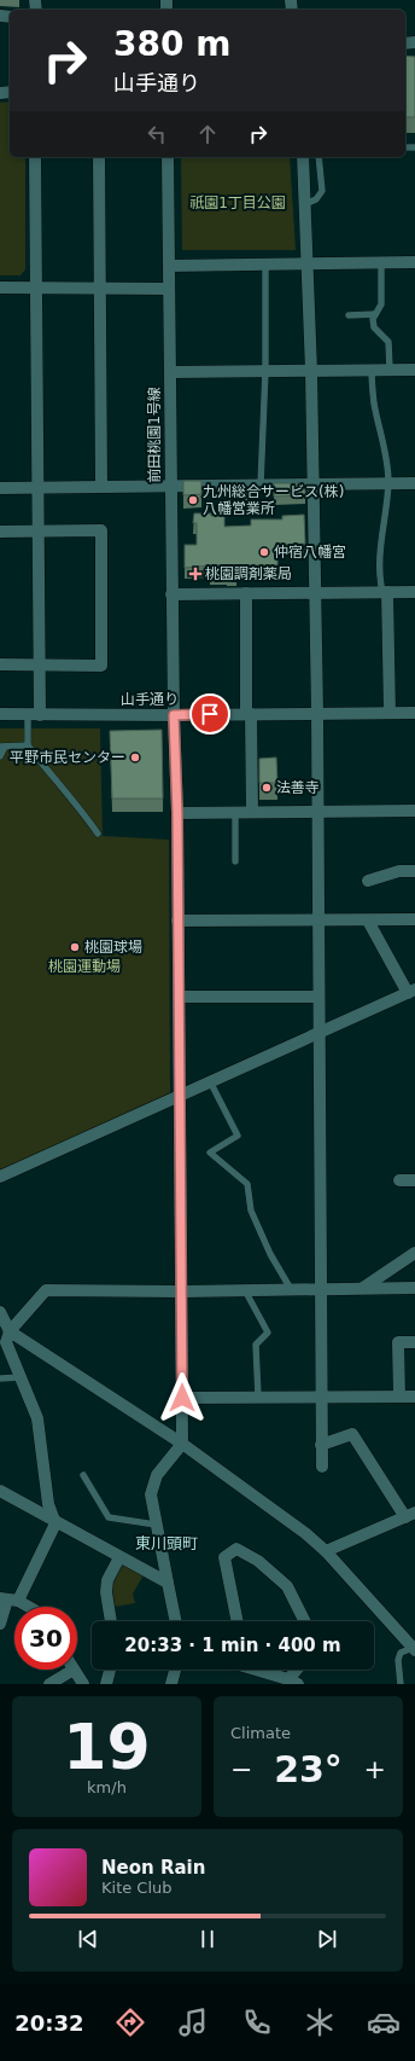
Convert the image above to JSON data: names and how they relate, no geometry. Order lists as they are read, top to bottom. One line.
{"streets":{"street":["前田桃園1号線","山手通り"]},"crossings":[["前田桃園1号線","山手通り"]],"districts":["東川頭町"],"parks":["祇園1丁目公園","桃園運動場"],"places":{"other":["九州総合サービス(株) 八幡営業所","仲宿八幡宮","平野市民センター","法善寺","桃園球場"],"health":["桃園調剤薬局"]},"page":{"turn":["380 m","山手通り"],"limit":"30","trip":"20:33 · 1 min · 400 m","tile":[["19","km/h"],"Climate"],"heat":["−","23°","+"],"song":["Neon Rain","Kite Club"],"tabs":"20:32"}}
